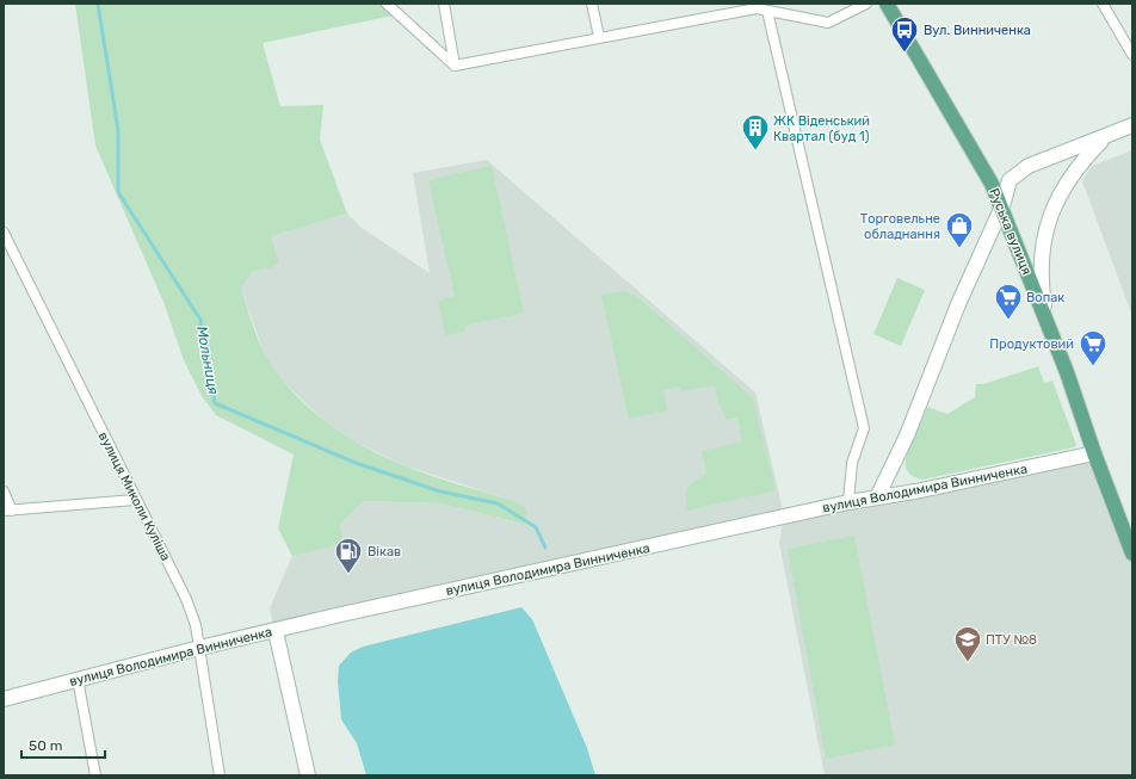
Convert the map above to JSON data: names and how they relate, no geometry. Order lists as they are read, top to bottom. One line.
{"streets":{"main road":["Руська вулиця","вулиця Володимира Винниченка"],"street":["вулиця Миколи Куліша"]},"crossings":[["Руська вулиця","вулиця Володимира Винниченка"],["вулиця Володимира Винниченка","вулиця Миколи Куліша"]],"water":["Мольниця"],"places":{"bus stop":["Вул. Винниченка"],"building":["ЖК Віденський Квартал (буд 1)"],"shop":["Торговельне обладнання"],"supermarket":["Вопак","Продуктовий"],"fuel station":["Вікав"],"school or university":["ПТУ №8"]},"scale_bar":"50 m"}
